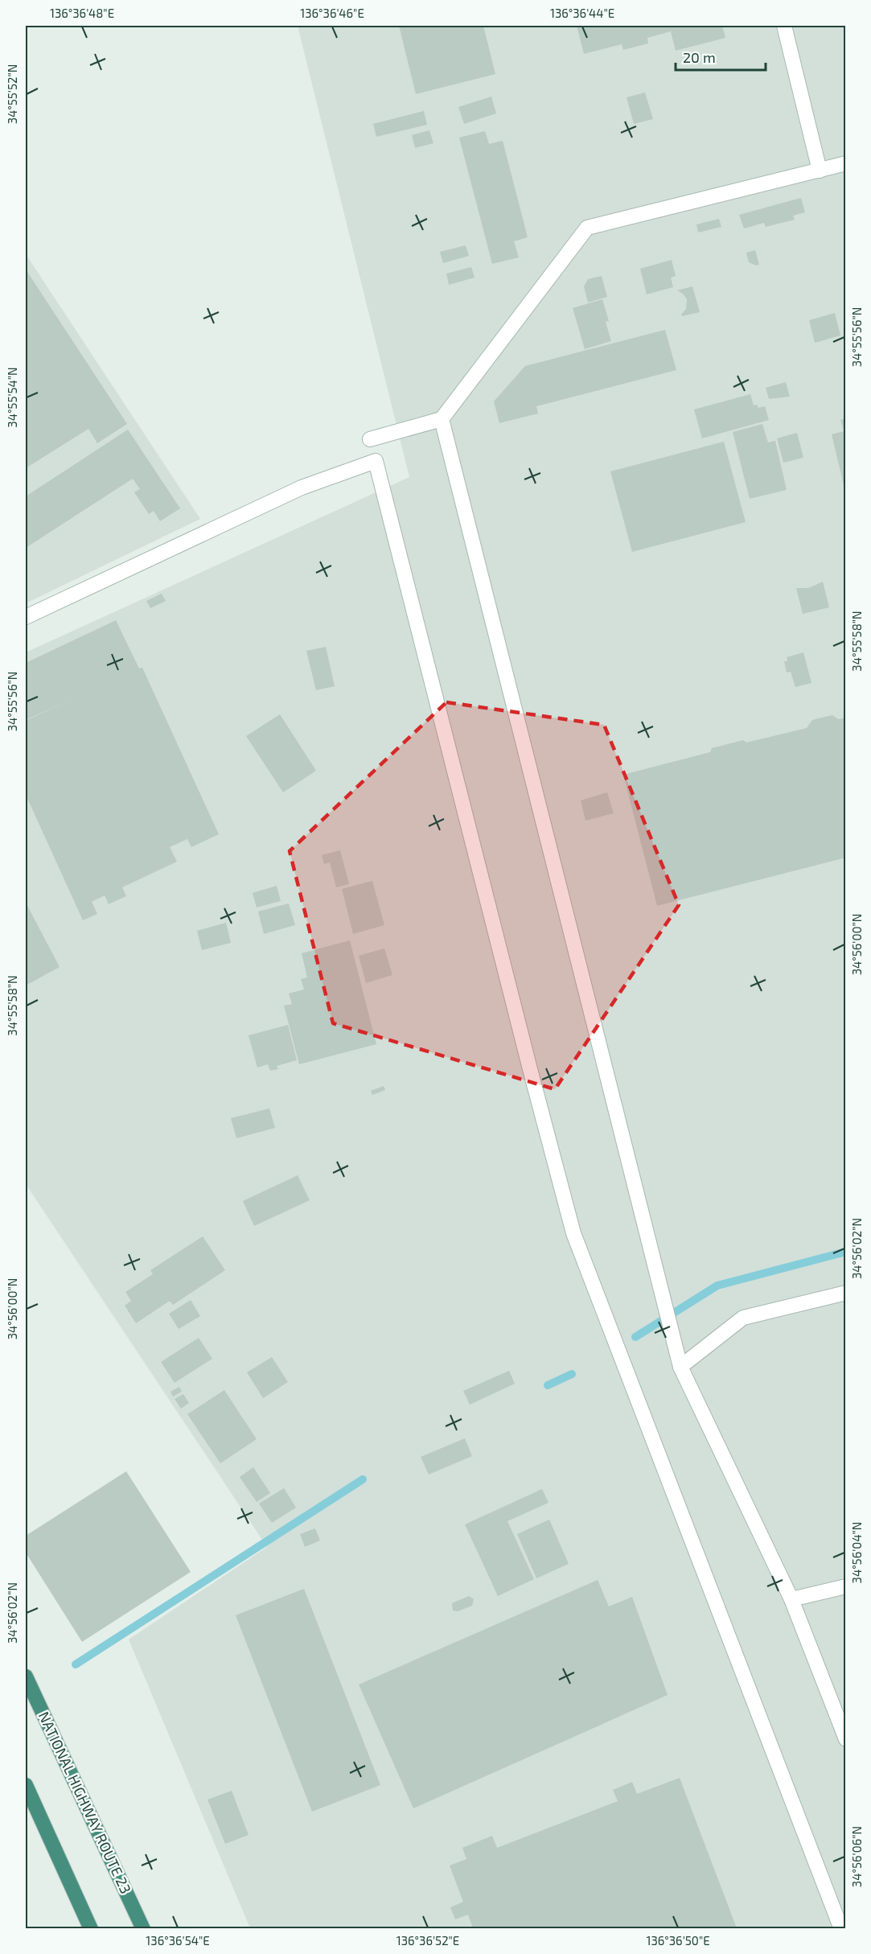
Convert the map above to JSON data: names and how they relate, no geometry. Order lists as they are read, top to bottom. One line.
{"streets":{"highway":["NATIONAL HIGHWAY ROUTE 23"]},"scale_bar":"20 m","coordinates":["136°36'48\"E","136°36'46\"E","136°36'44\"E","34°55'52\"N","34°55'56\"N","34°55'54\"N","34°55'58\"N","34°56'00\"N","34°56'02\"N","34°56'04\"N","34°56'06\"N","136°36'54\"E","136°36'52\"E","136°36'50\"E"]}
